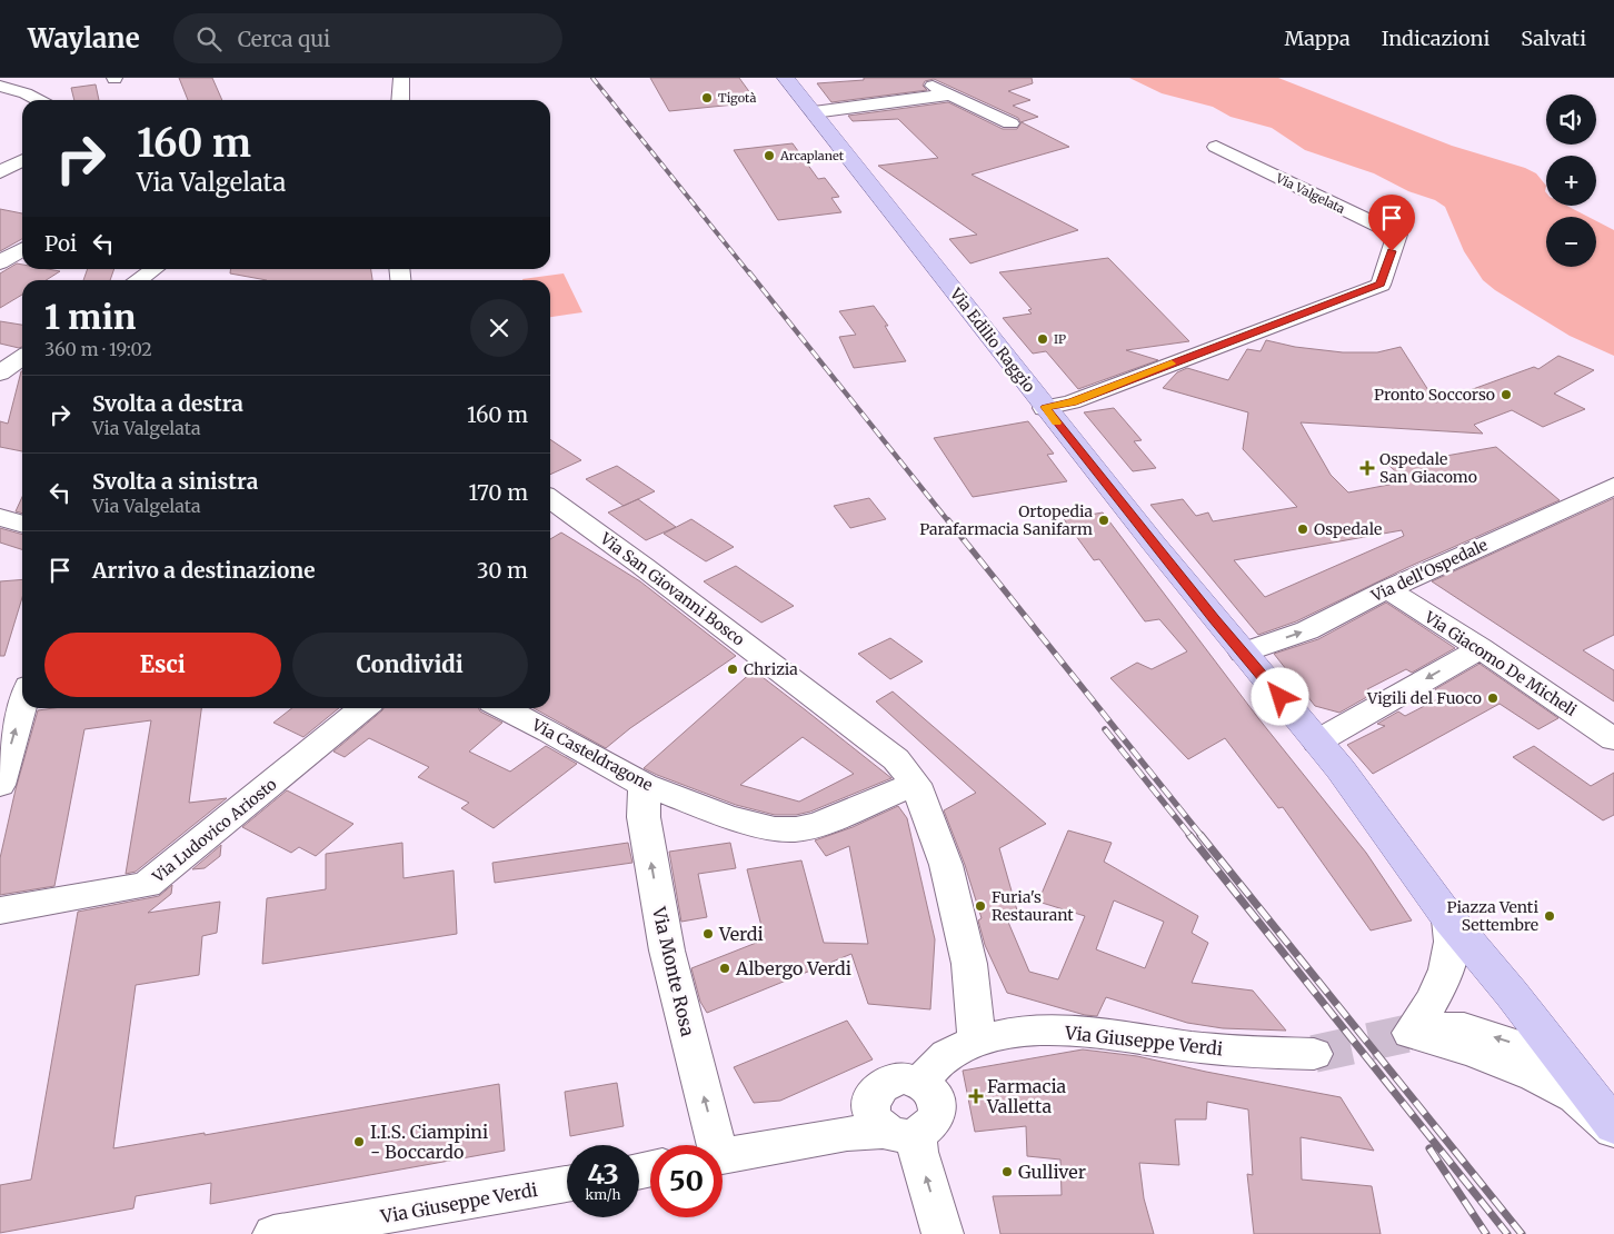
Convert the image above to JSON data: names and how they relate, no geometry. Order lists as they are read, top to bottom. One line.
{"streets":{"main road":["Via Edilio Raggio"],"street":["Via Valgelata","Via dell'Ospedale","Via San Giovanni Bosco","Via Giacomo De Micheli","Via Casteldragone","Via Ludovico Ariosto","Via Monte Rosa","Via Giuseppe Verdi"]},"crossings":[["Via Valgelata","Via Edilio Raggio"],["Via Edilio Raggio","Via dell'Ospedale"],["Via dell'Ospedale","Via Giacomo De Micheli"],["Via San Giovanni Bosco","Via Casteldragone"],["Via San Giovanni Bosco","Via Giuseppe Verdi"],["Via Casteldragone","Via Monte Rosa"]],"one_way":["Via Monte Rosa"],"places":{"other":["Tigotà","Arcaplanet","IP","Pronto Soccorso","Ortopedia Parafarmacia Sanifarm","Ospedale","Chrizia","Vigili del Fuoco","Furia's Restaurant","Piazza Venti Settembre","Verdi","Albergo Verdi","I.I.S. Ciampini - Boccardo","Gulliver"],"health":["Ospedale San Giacomo","Farmacia Valletta"]},"page":{"header":"Waylane","search":"Cerca qui","nav":["Mappa","Indicazioni","Salvati"],"map_buttons":["+","−"],"turn":["160 m","Via Valgelata"],"then":"Poi","heading":["1 min","360 m · 19:02"],"list":[{"name":"Svolta a destra","note":"Via Valgelata","value":"160 m"},{"name":"Svolta a sinistra","note":"Via Valgelata","value":"170 m"},{"name":"Arrivo a destinazione","value":"30 m"}],"buttons":["Esci","Condividi"],"speed":"43 km/h","limit":"50"}}
